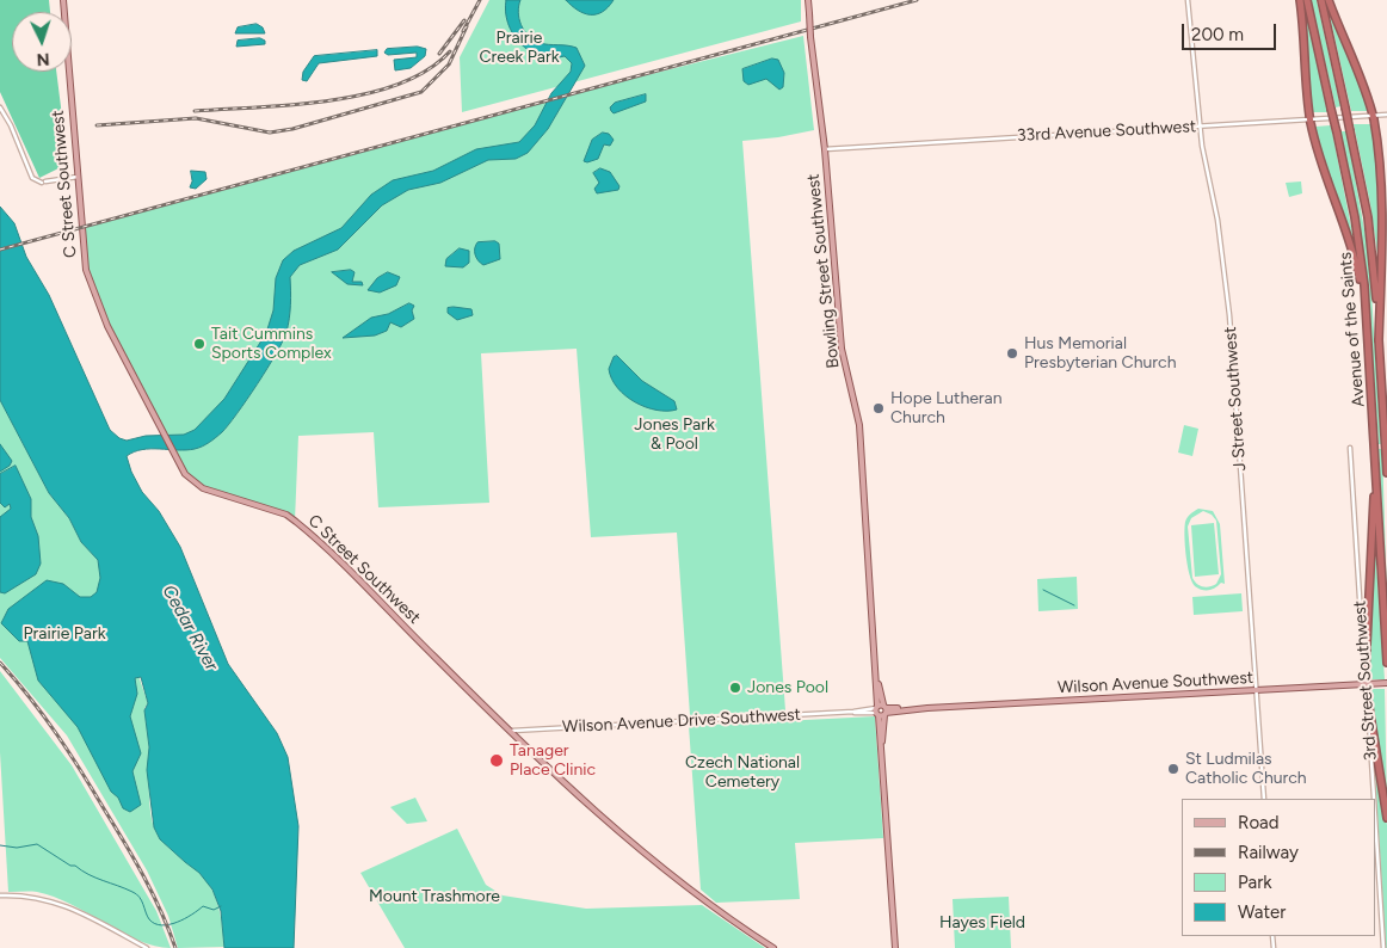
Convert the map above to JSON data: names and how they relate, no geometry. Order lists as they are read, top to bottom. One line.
{"streets":{"highway":["Avenue of the Saints"],"main road":["C Street Southwest","Bowling Street Southwest","Wilson Avenue Southwest"],"street":["33rd Avenue Southwest","J Street Southwest","3rd Street Southwest","Wilson Avenue Drive Southwest"]},"crossings":[["33rd Avenue Southwest","Bowling Street Southwest"],["33rd Avenue Southwest","J Street Southwest"],["C Street Southwest","Wilson Avenue Drive Southwest"],["Bowling Street Southwest","Wilson Avenue Southwest"],["Bowling Street Southwest","Wilson Avenue Drive Southwest"],["J Street Southwest","Wilson Avenue Southwest"],["3rd Street Southwest","Wilson Avenue Southwest"],["Wilson Avenue Southwest","Wilson Avenue Drive Southwest"]],"water":["Cedar River"],"parks":["Prairie Creek Park","Jones Park & Pool","Prairie Park","Czech National Cemetery","Mount Trashmore","Hayes Field"],"places":["Tait Cummins Sports Complex","Hus Memorial Presbyterian Church","Hope Lutheran Church","Jones Pool","Tanager Place Clinic","St Ludmilas Catholic Church"],"legend":["Road","Railway","Park","Water"],"scale_bar":"200 m","north":"bottom"}
